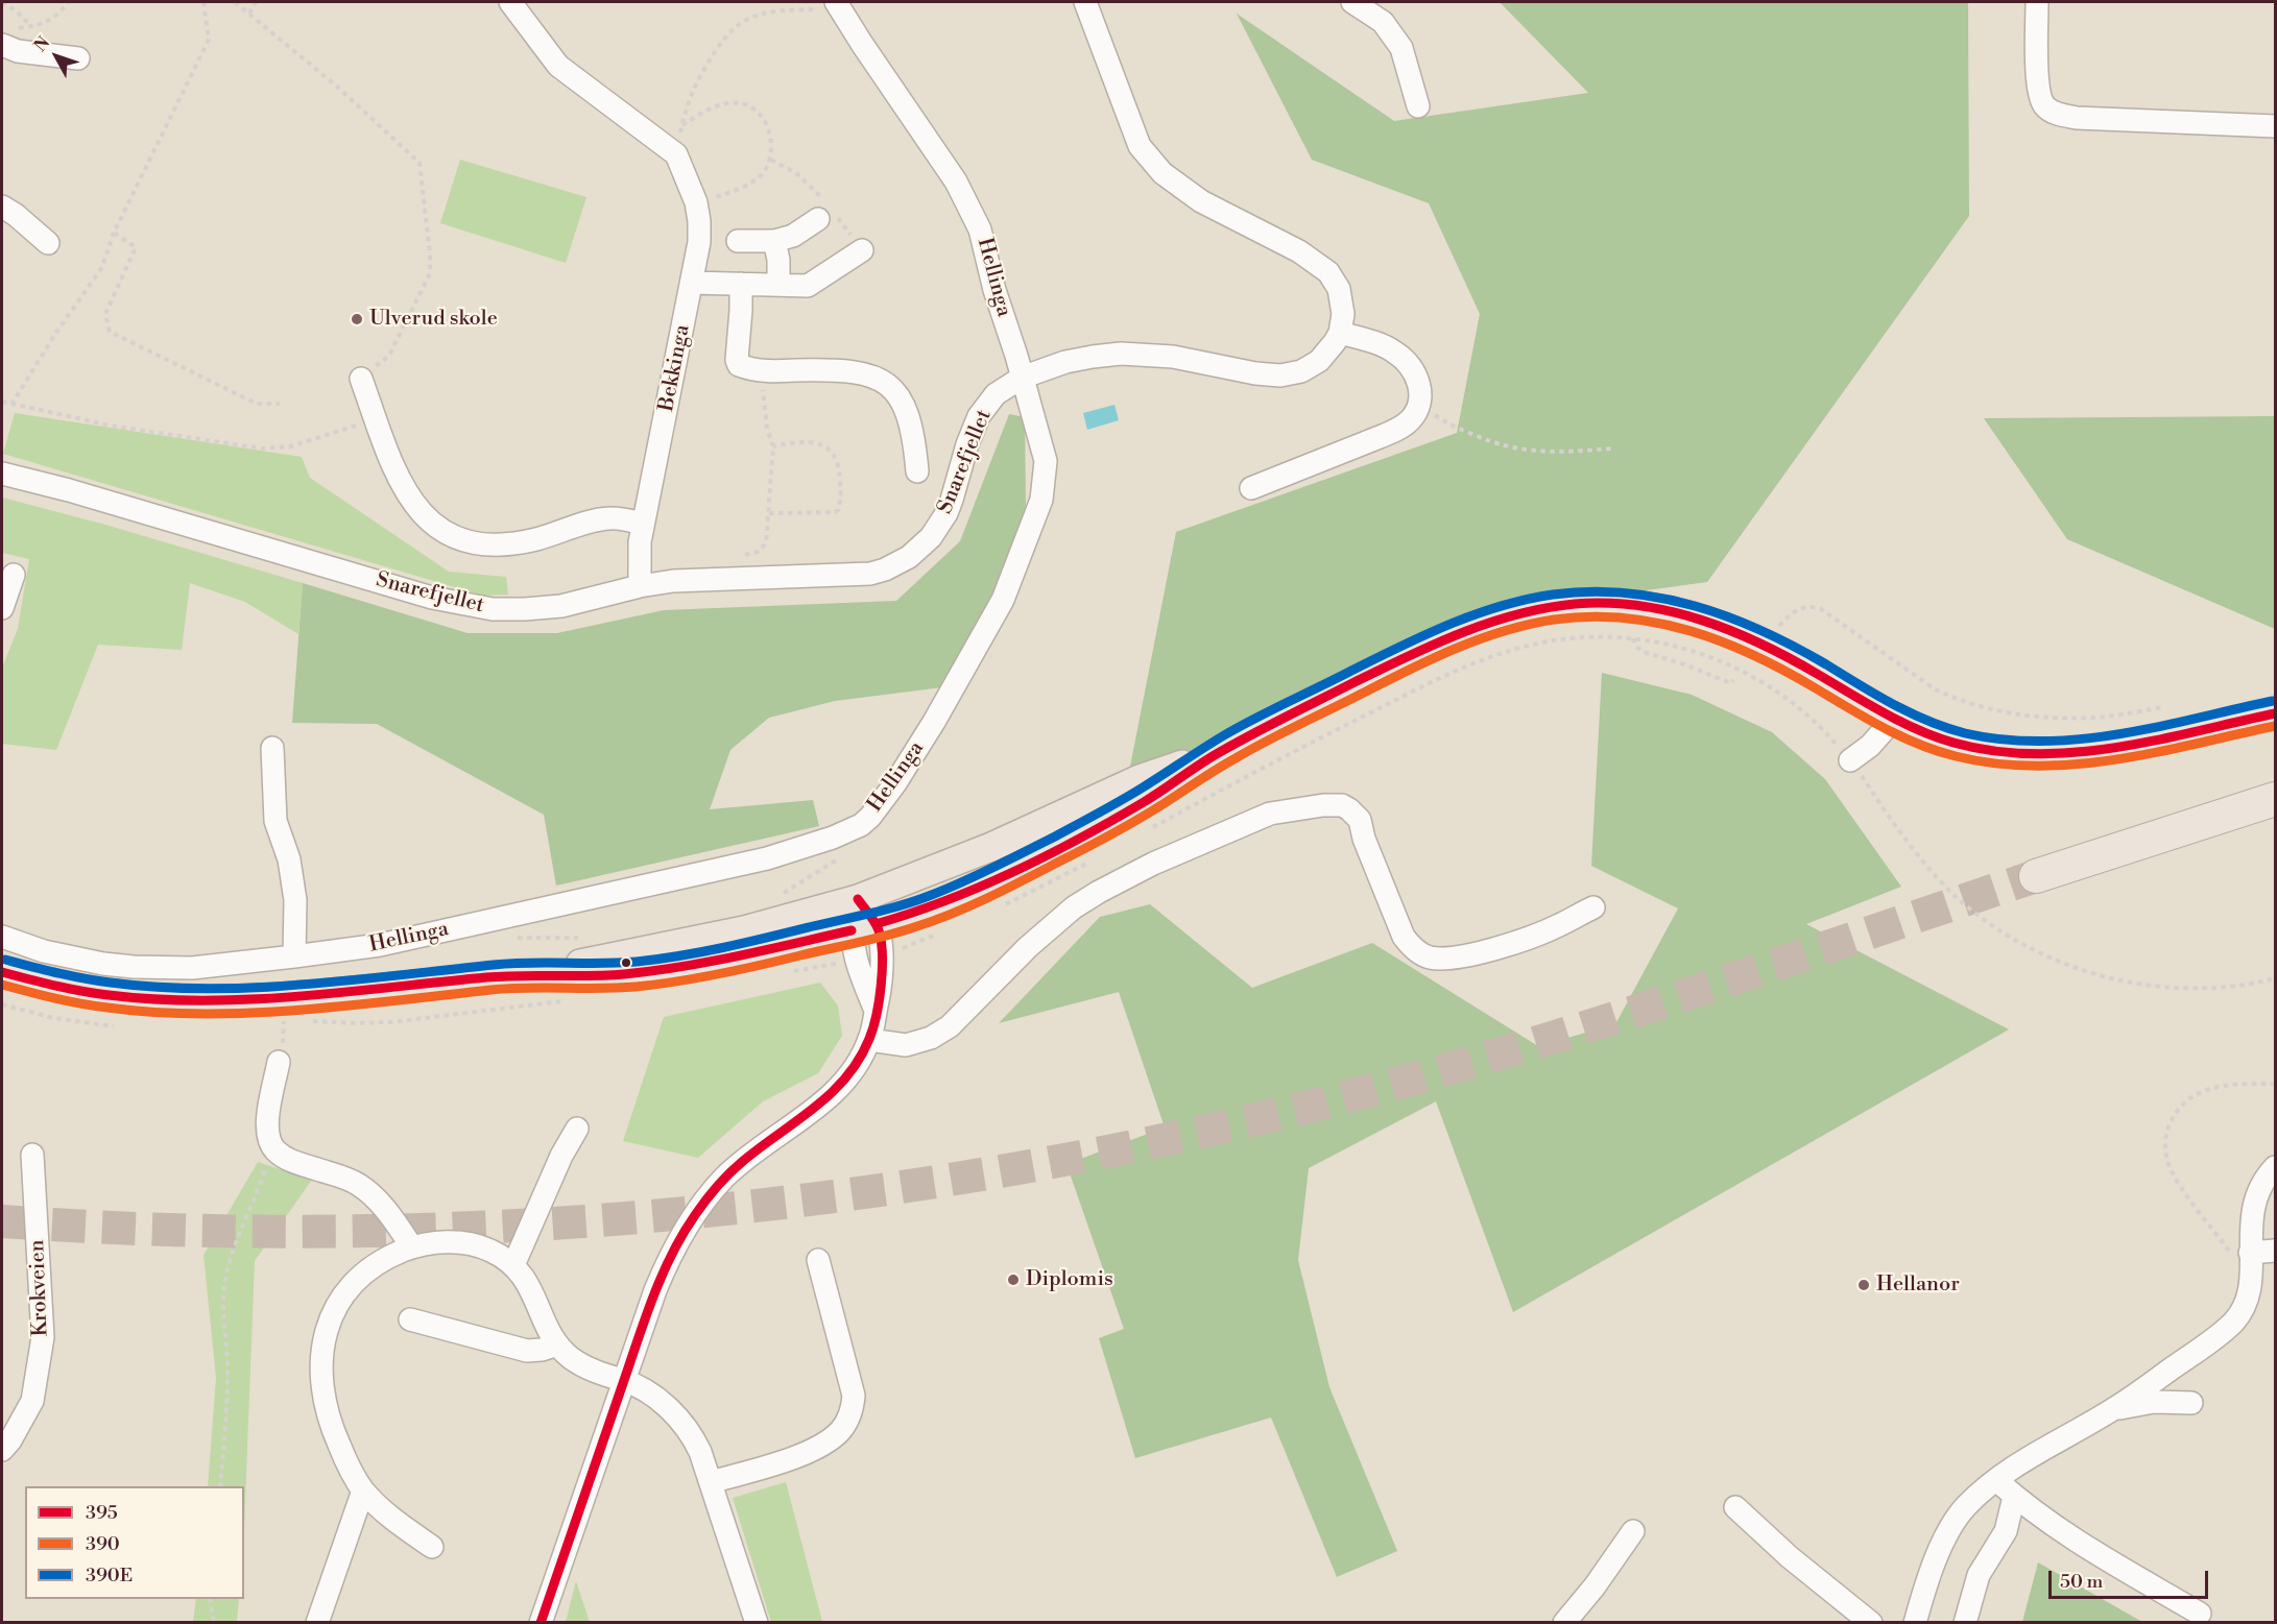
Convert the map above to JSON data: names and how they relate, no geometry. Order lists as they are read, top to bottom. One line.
{"streets":{"street":["Hellinga","Bekkinga","Snarefjellet","Krokveien"]},"crossings":[["Hellinga","Snarefjellet"],["Bekkinga","Snarefjellet"]],"places":["Ulverud skole","Diplomis","Hellanor"],"lines":["transit line 390E","transit line 395","transit line 390"],"legend":["395","390","390E"],"scale_bar":"50 m","north":"top left"}
